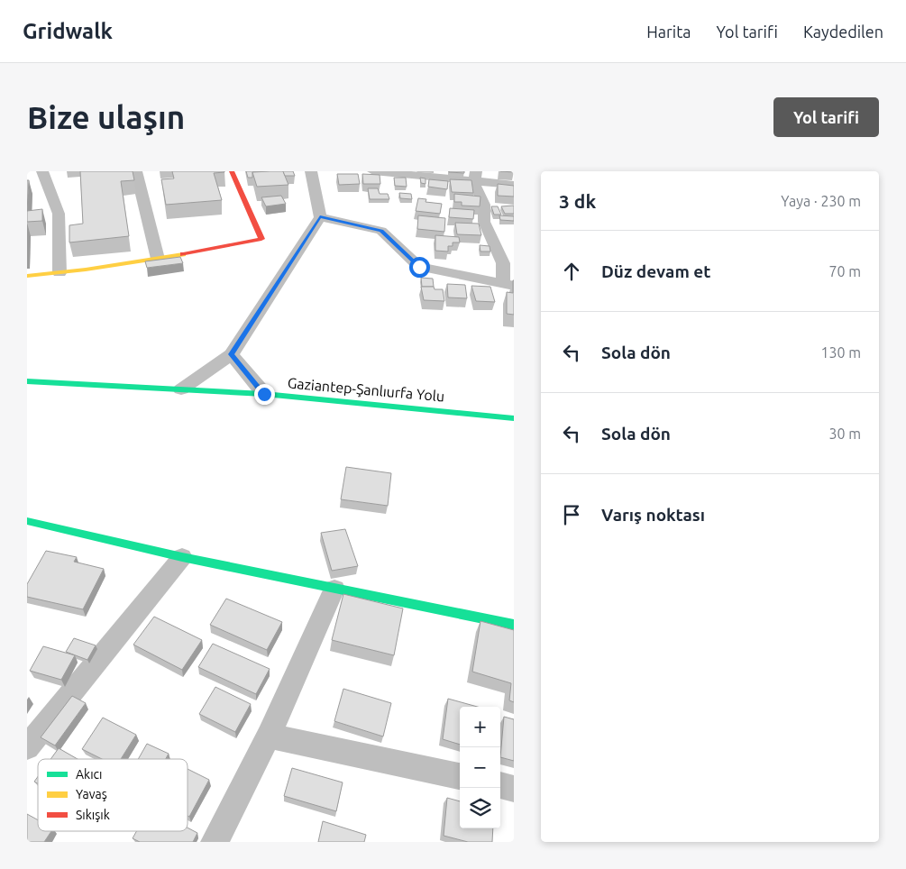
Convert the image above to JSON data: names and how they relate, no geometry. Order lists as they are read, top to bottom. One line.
{"streets":{"street":["Gaziantep-Şanlıurfa Yolu"]},"legend":["Akıcı","Yavaş","Sıkışık"],"page":{"header":"Gridwalk","nav":["Harita","Yol tarifi","Kaydedilen"],"buttons":"Yol tarifi","title":"Bize ulaşın","heading":["3 dk","Yaya · 230 m"],"list":[["Düz devam et","70 m"],["Sola dön","130 m"],["Sola dön","30 m"],"Varış noktası"],"map_buttons":["+","−"]}}
